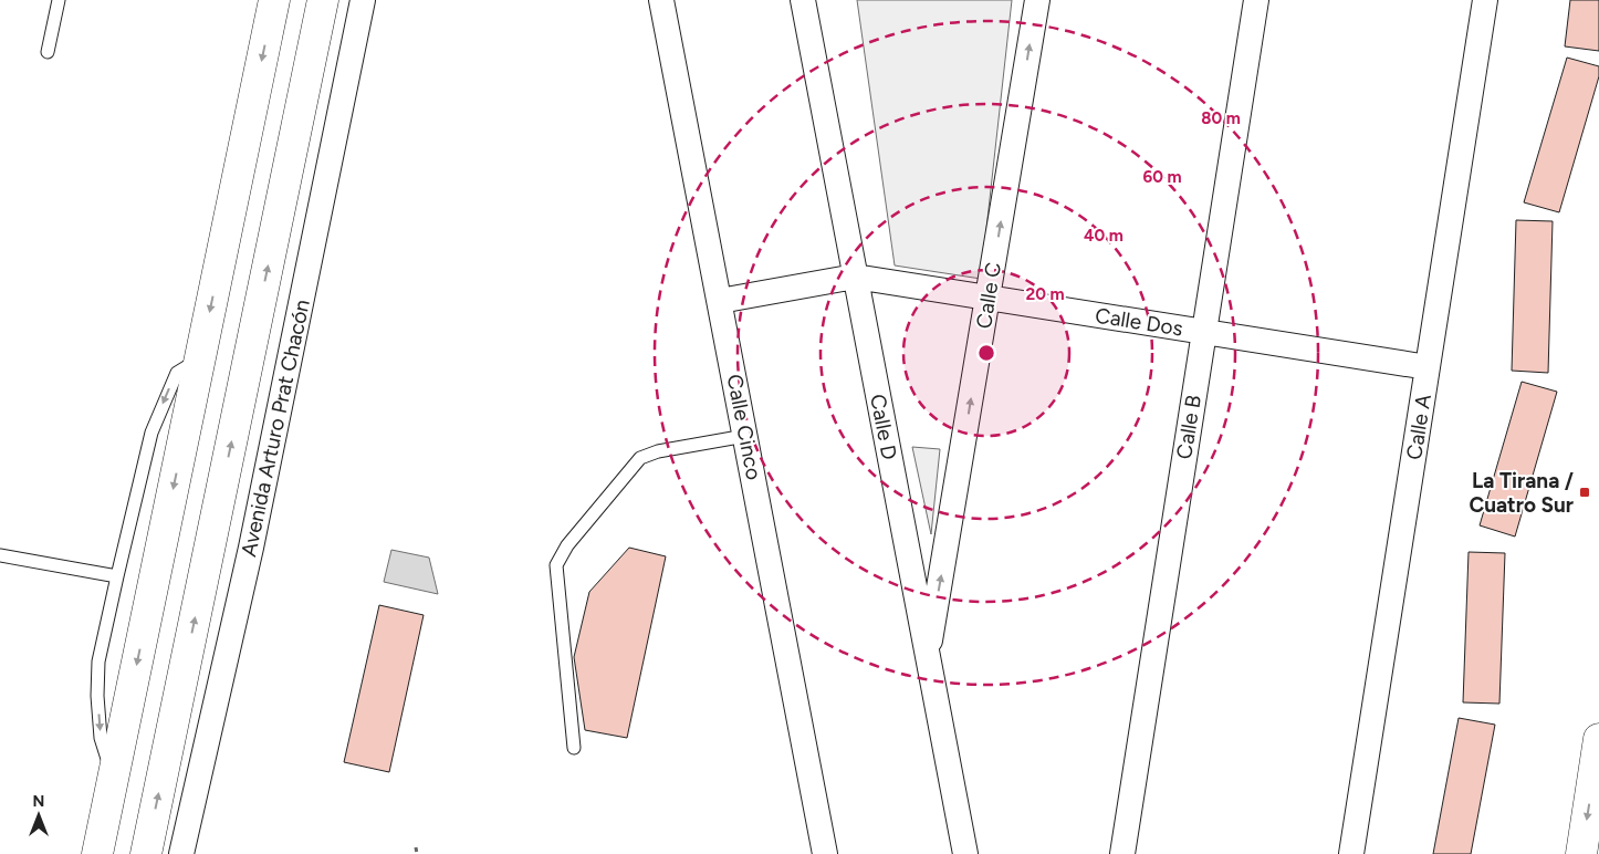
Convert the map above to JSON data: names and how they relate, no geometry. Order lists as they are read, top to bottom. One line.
{"streets":{"main road":["Avenida Arturo Prat Chacón"],"street":["Calle C","Calle Dos","Calle Cinco","Calle D","Calle B","Calle A"]},"crossings":[["Calle C","Calle Dos"],["Calle C","Calle D"],["Calle Dos","Calle Cinco"],["Calle Dos","Calle D"],["Calle Dos","Calle B"],["Calle Dos","Calle A"]],"one_way":["Calle C"],"places":{"transit":["La Tirana / Cuatro Sur"]},"north":"top","rings":["80 m","60 m","40 m","20 m"]}
